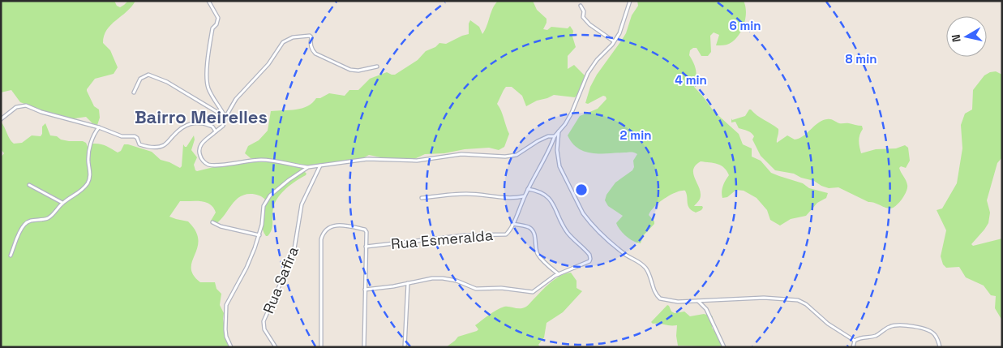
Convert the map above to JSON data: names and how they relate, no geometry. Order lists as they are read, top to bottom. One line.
{"streets":{"street":["Rua Esmeralda","Rua Safira"]},"districts":["Bairro Meirelles"],"north":"left","rings":["6 min","8 min","4 min","2 min"]}
